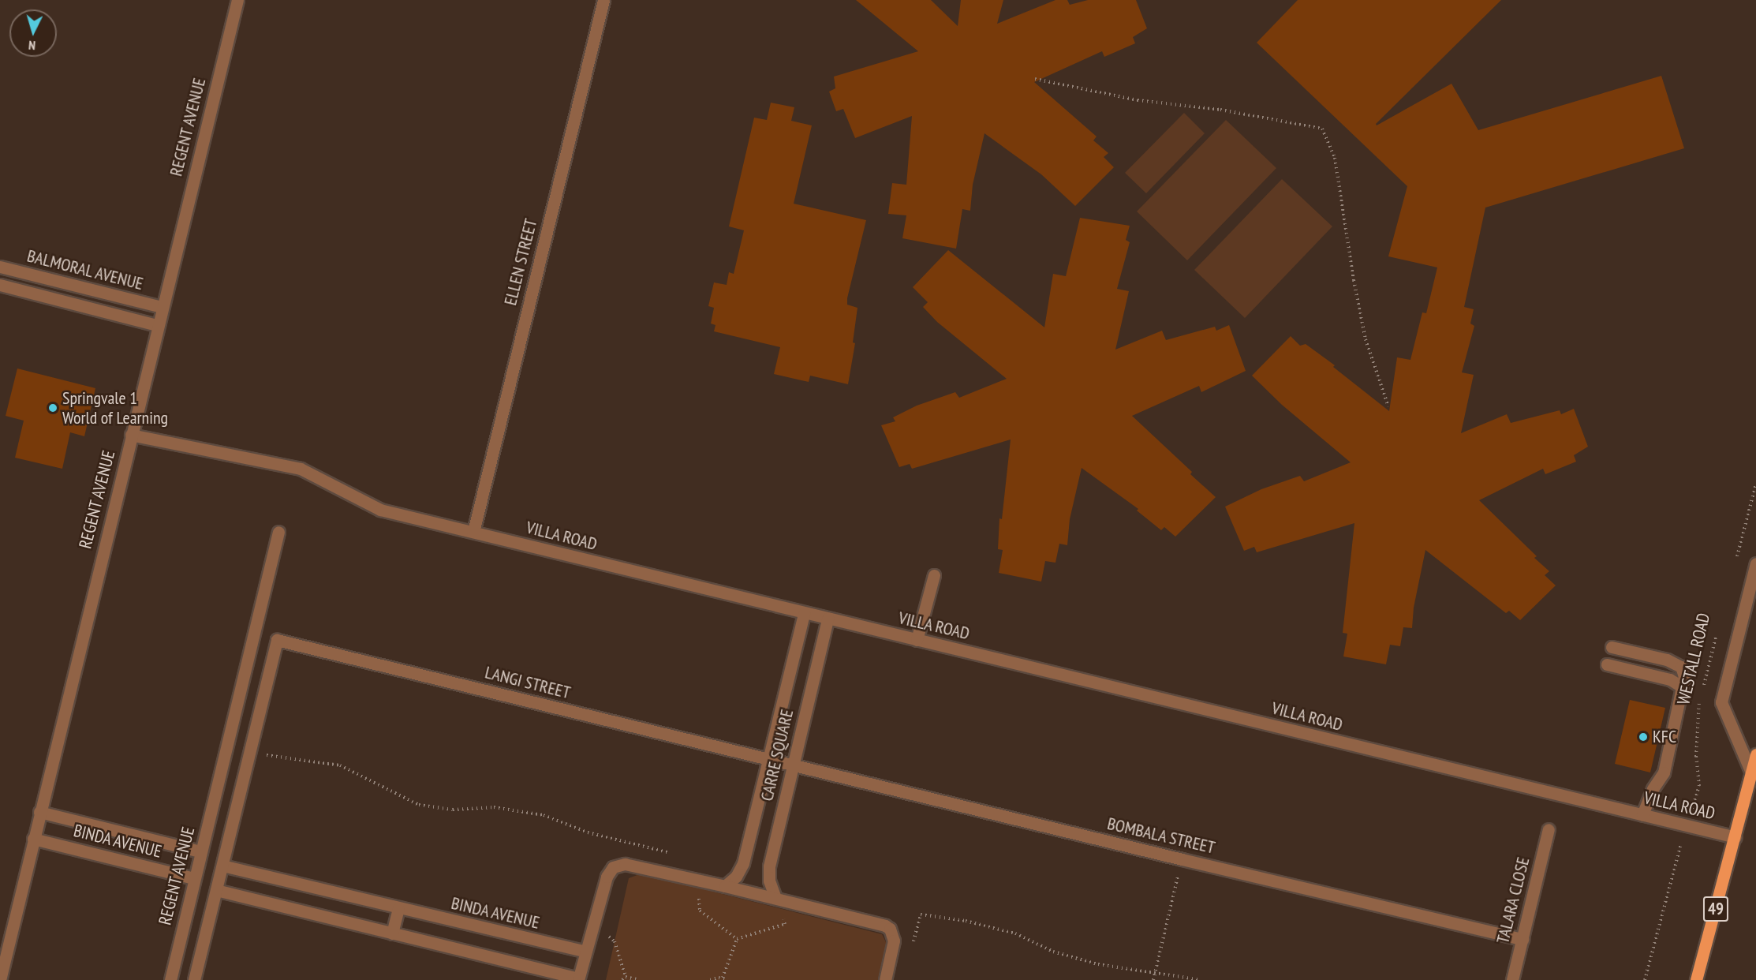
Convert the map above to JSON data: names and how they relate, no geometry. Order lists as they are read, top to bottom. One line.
{"streets":{"main road":["49"],"street":["REGENT AVENUE","ELLEN STREET","BALMORAL AVENUE","VILLA ROAD","WESTALL ROAD","LANGI STREET","CARRE SQUARE","BOMBALA STREET","BINDA AVENUE","TALARA CLOSE"]},"crossings":[["REGENT AVENUE","BALMORAL AVENUE"],["REGENT AVENUE","VILLA ROAD"],["REGENT AVENUE","BINDA AVENUE"],["ELLEN STREET","VILLA ROAD"],["VILLA ROAD","WESTALL ROAD"],["VILLA ROAD","CARRE SQUARE"],["VILLA ROAD","49"],["WESTALL ROAD","49"],["LANGI STREET","CARRE SQUARE"],["LANGI STREET","BOMBALA STREET"],["CARRE SQUARE","BOMBALA STREET"],["BOMBALA STREET","TALARA CLOSE"]],"places":["Springvale 1 World of Learning","KFC"],"north":"bottom"}
